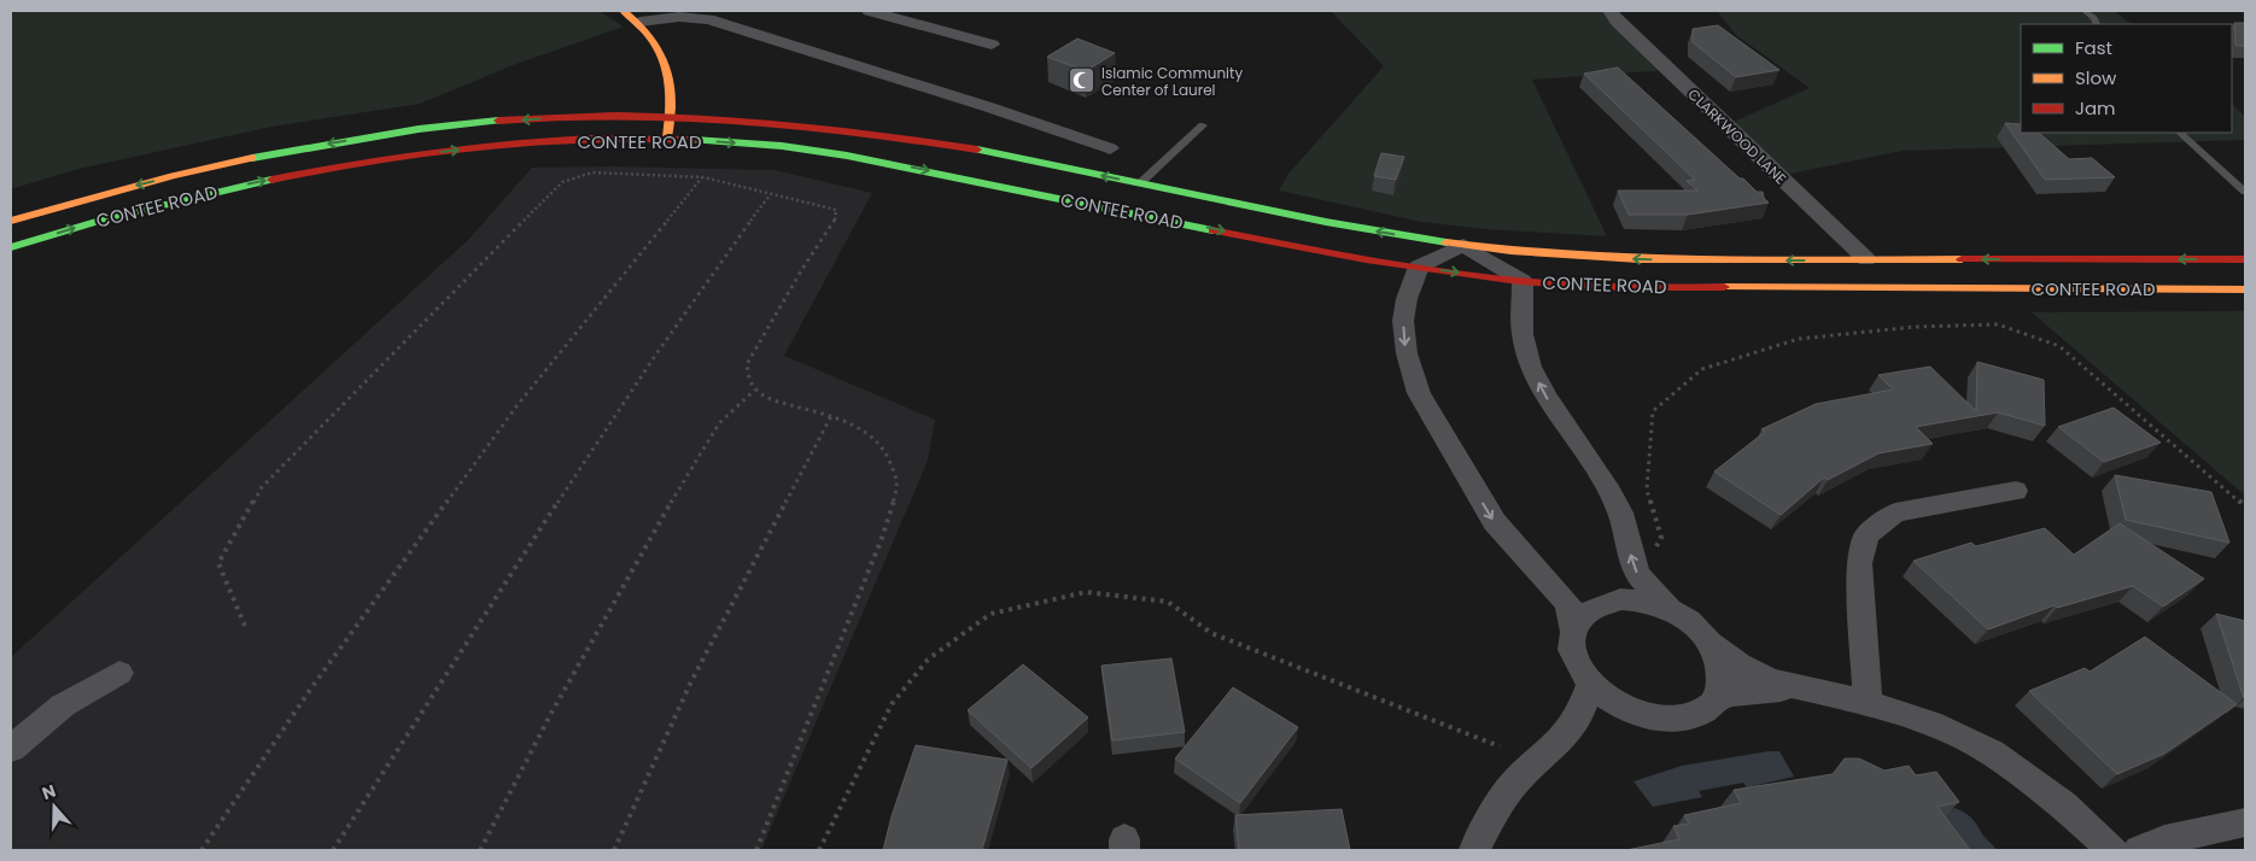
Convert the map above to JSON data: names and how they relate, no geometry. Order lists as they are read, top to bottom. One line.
{"streets":{"street":["CLARKWOOD LANE","CONTEE ROAD"]},"crossings":[["CLARKWOOD LANE","CONTEE ROAD"]],"places":{"mosque":["Islamic Community Center of Laurel"]},"legend":["Fast","Slow","Jam"],"north":"top"}
